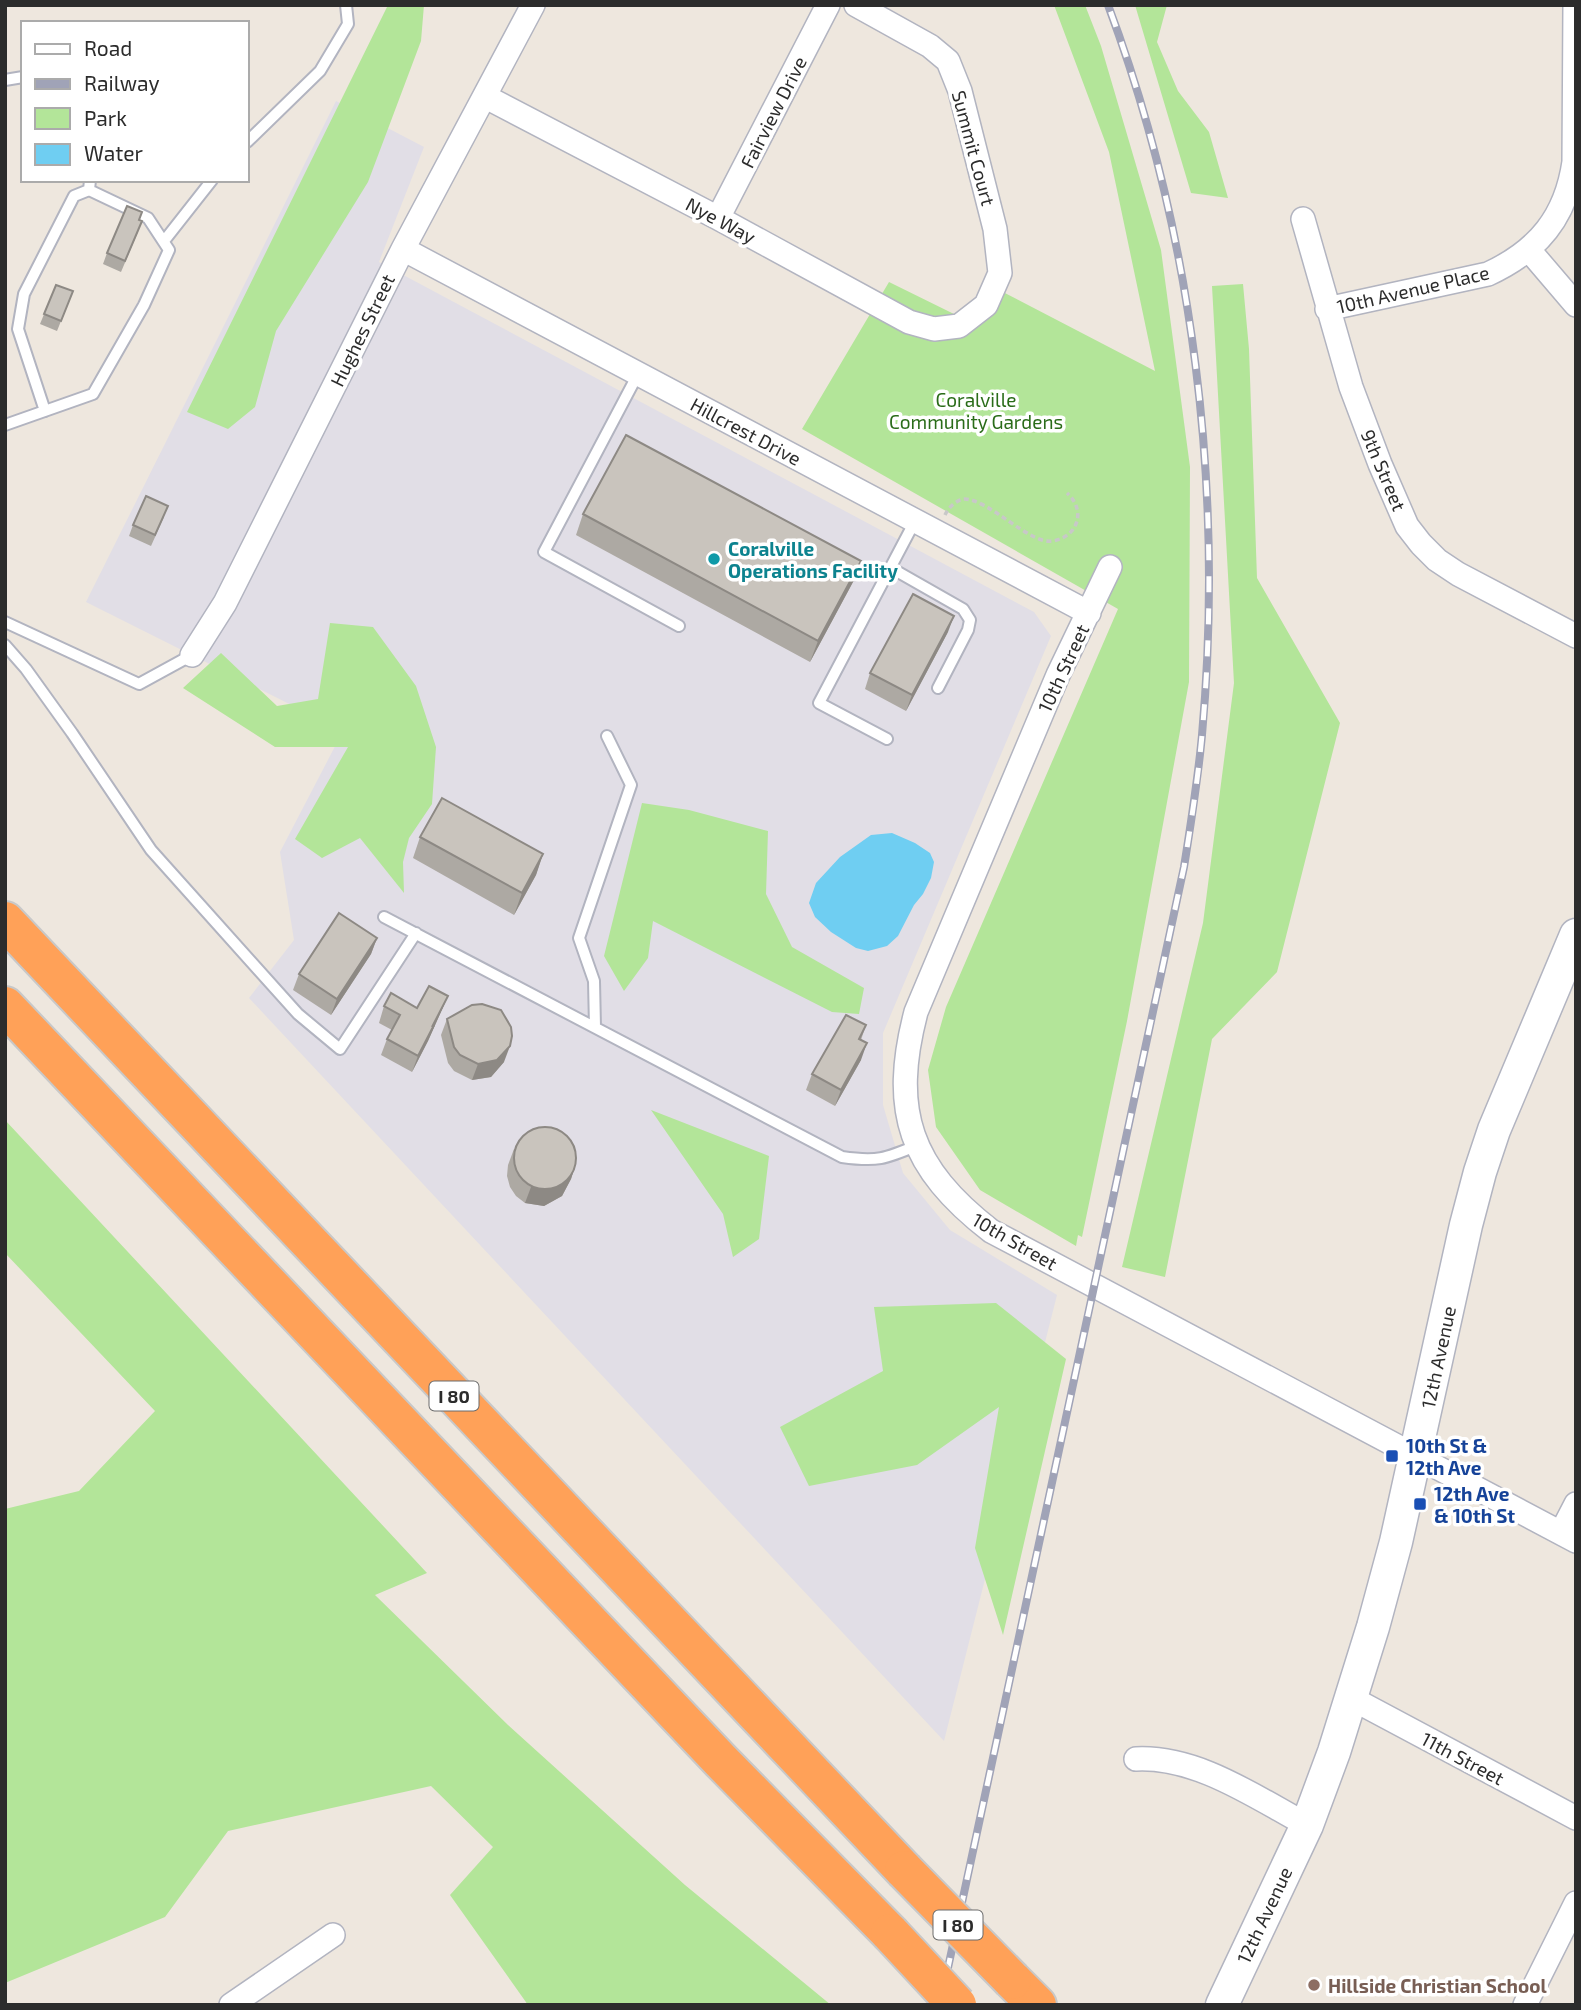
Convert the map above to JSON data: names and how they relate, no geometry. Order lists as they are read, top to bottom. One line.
{"streets":{"highway":["I 80"],"main road":["12th Avenue"],"street":["Fairview Drive","Summit Court","Nye Way","10th Avenue Place","Hughes Street","Hillcrest Drive","9th Street","10th Street","11th Street"]},"crossings":[["Fairview Drive","Nye Way"],["Summit Court","Nye Way"],["Nye Way","Hughes Street"],["10th Avenue Place","9th Street"],["Hughes Street","Hillcrest Drive"],["Hillcrest Drive","10th Street"],["10th Street","12th Avenue"],["12th Avenue","11th Street"]],"parks":["Coralville Community Gardens"],"places":{"other":["Coralville Operations Facility","Hillside Christian School"],"transit":["10th St & 12th Ave","12th Ave & 10th St"]},"legend":["Road","Railway","Park","Water"]}
